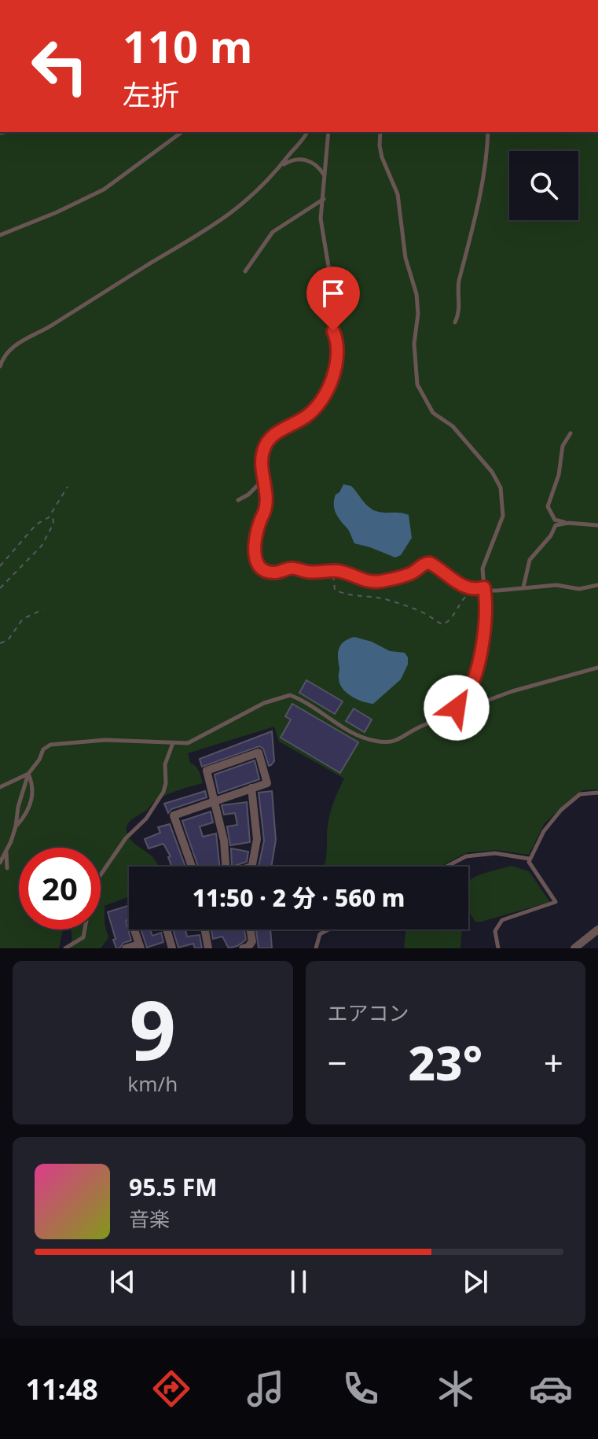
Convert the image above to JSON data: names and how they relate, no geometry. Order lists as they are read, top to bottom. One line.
{"page":{"turn":["110 m","左折"],"limit":"20","trip":"11:50 · 2 分 · 560 m","tile":[["9","km/h"],"エアコン"],"heat":["−","23°","+"],"song":["95.5 FM","音楽"],"tabs":"11:48"}}
